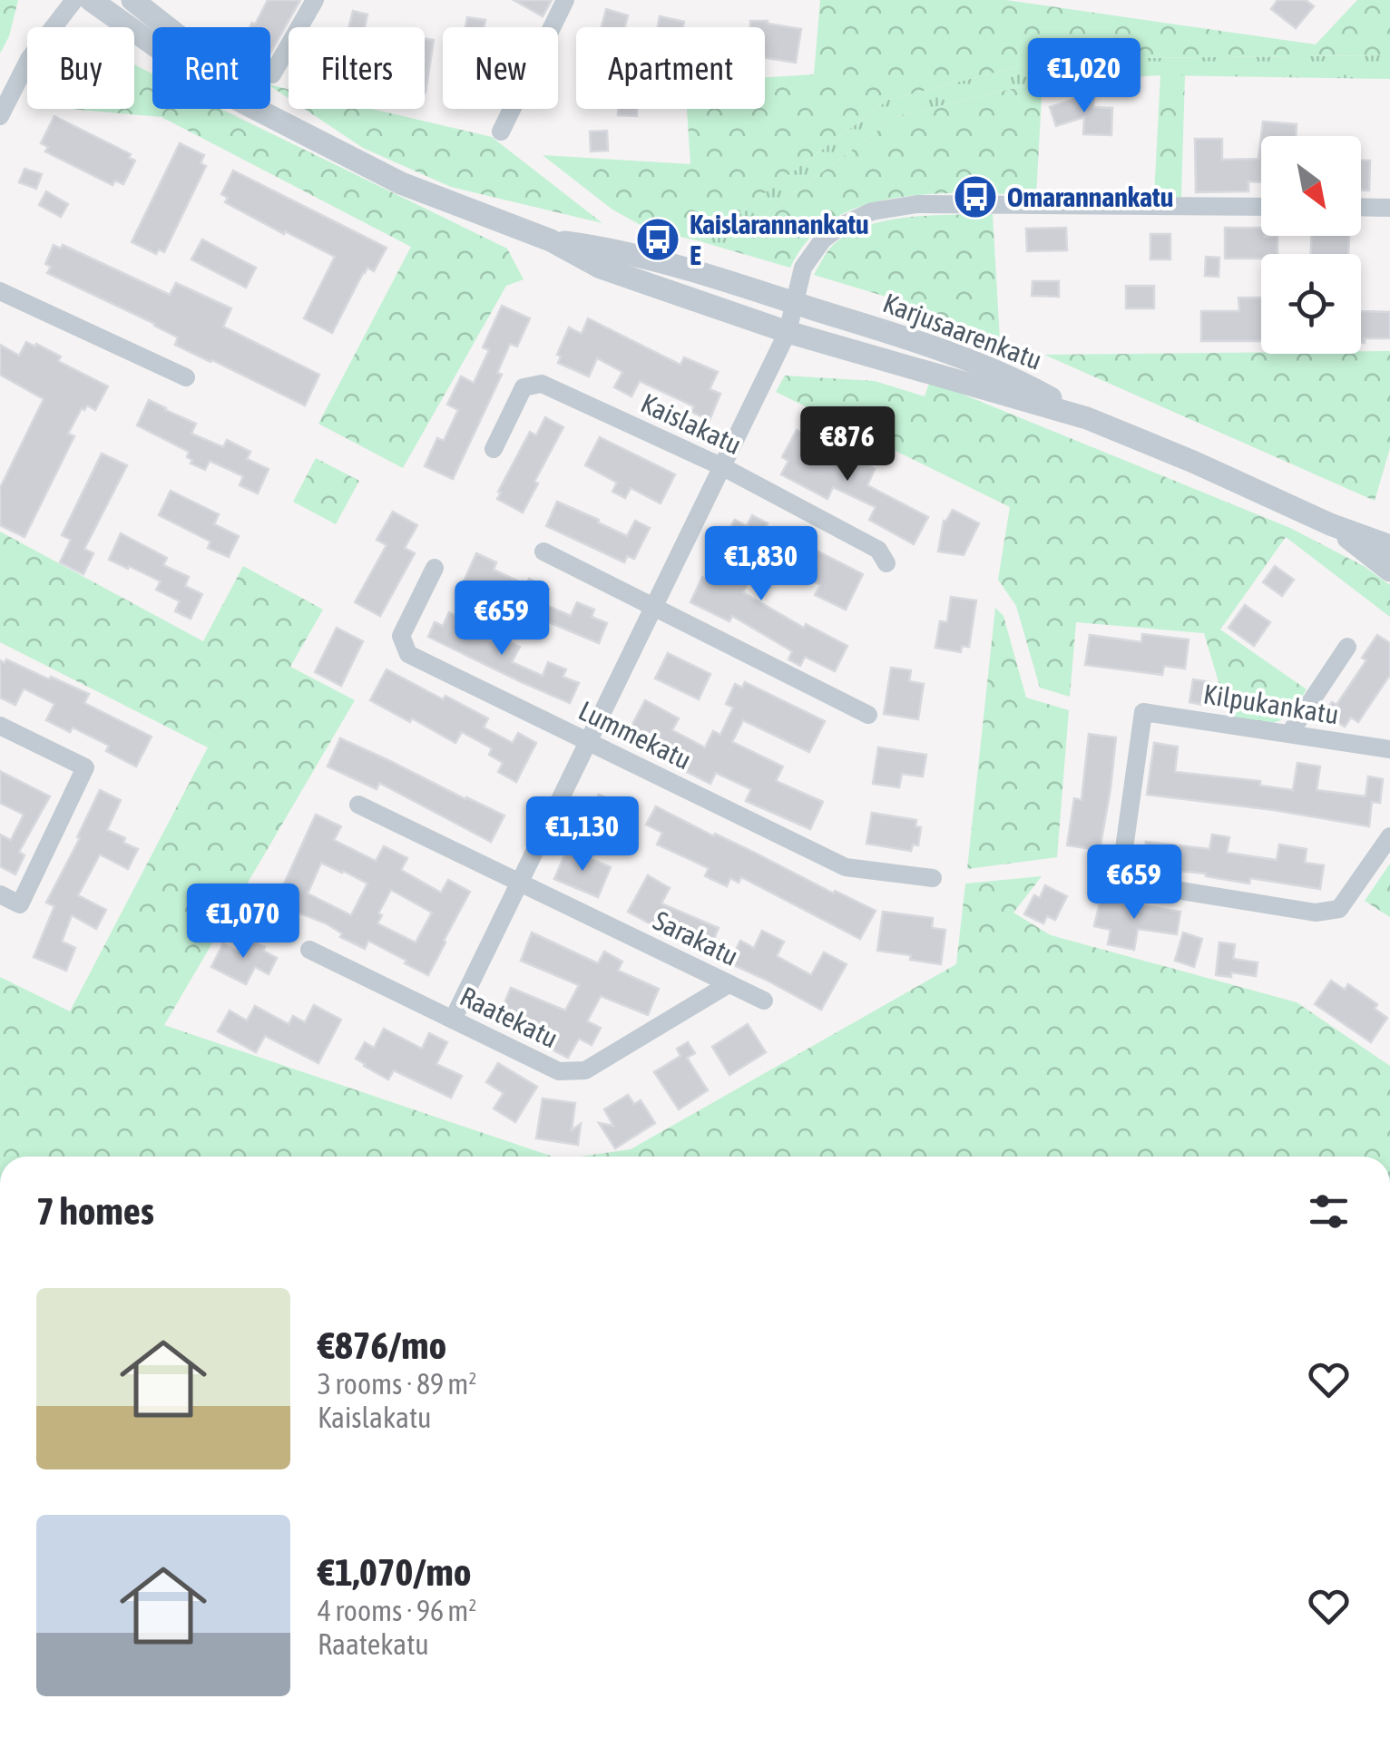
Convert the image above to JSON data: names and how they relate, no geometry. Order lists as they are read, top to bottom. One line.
{"streets":{"street":["Karjusaarenkatu","Kaislakatu","Kilpukankatu","Lummekatu","Sarakatu","Raatekatu"]},"crossings":[["Sarakatu","Raatekatu"]],"places":{"bus stop":["Omarannankatu","Kaislarannankatu E"]},"north":"bottom right","page":{"chip":["Buy","Rent","Filters","New","Apartment"],"price":["€1,020","€876","€1,830","€659","€1,130","€659","€1,070"],"heading":"7 homes","list":[{"name":"€876/mo","note":"3 rooms · 89 m² · Kaislakatu"},{"name":"€1,070/mo","note":"4 rooms · 96 m² · Raatekatu"}]}}
